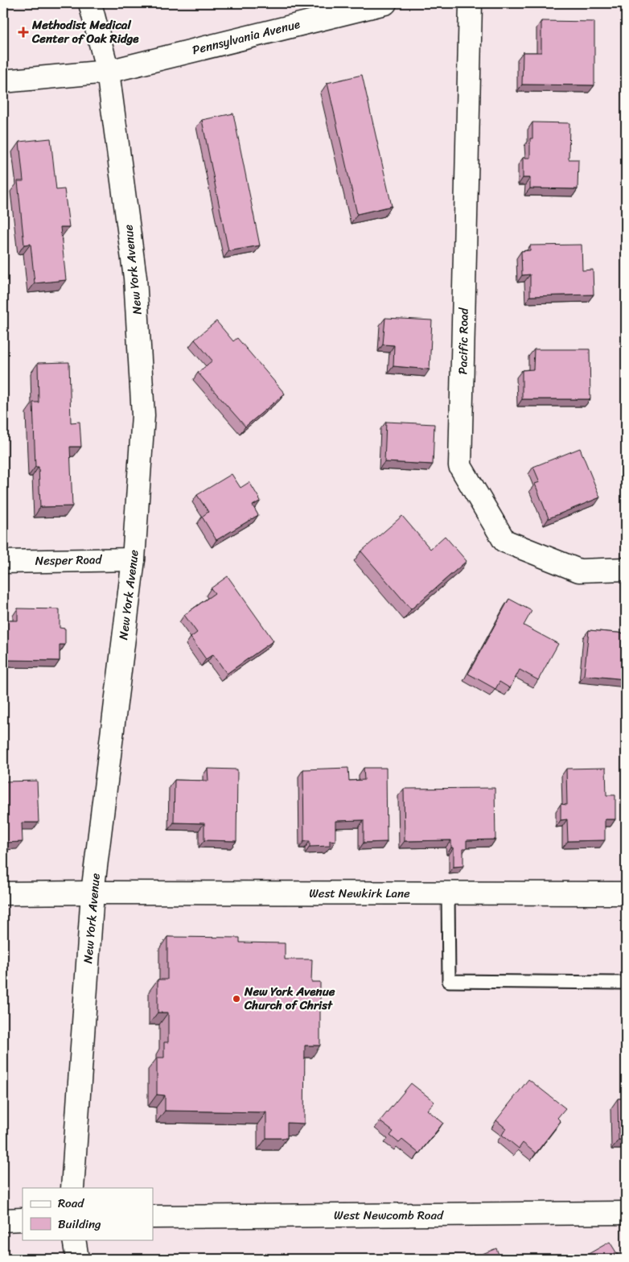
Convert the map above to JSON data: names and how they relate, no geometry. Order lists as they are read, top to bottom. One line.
{"streets":{"street":["Pennsylvania Avenue","New York Avenue","Pacific Road","Nesper Road","West Newkirk Lane","West Newcomb Road"]},"crossings":[["Pennsylvania Avenue","New York Avenue"],["New York Avenue","Nesper Road"],["New York Avenue","West Newkirk Lane"]],"places":{"health":["Methodist Medical Center of Oak Ridge"],"other":["New York Avenue Church of Christ"]},"legend":["Road","Building"]}
